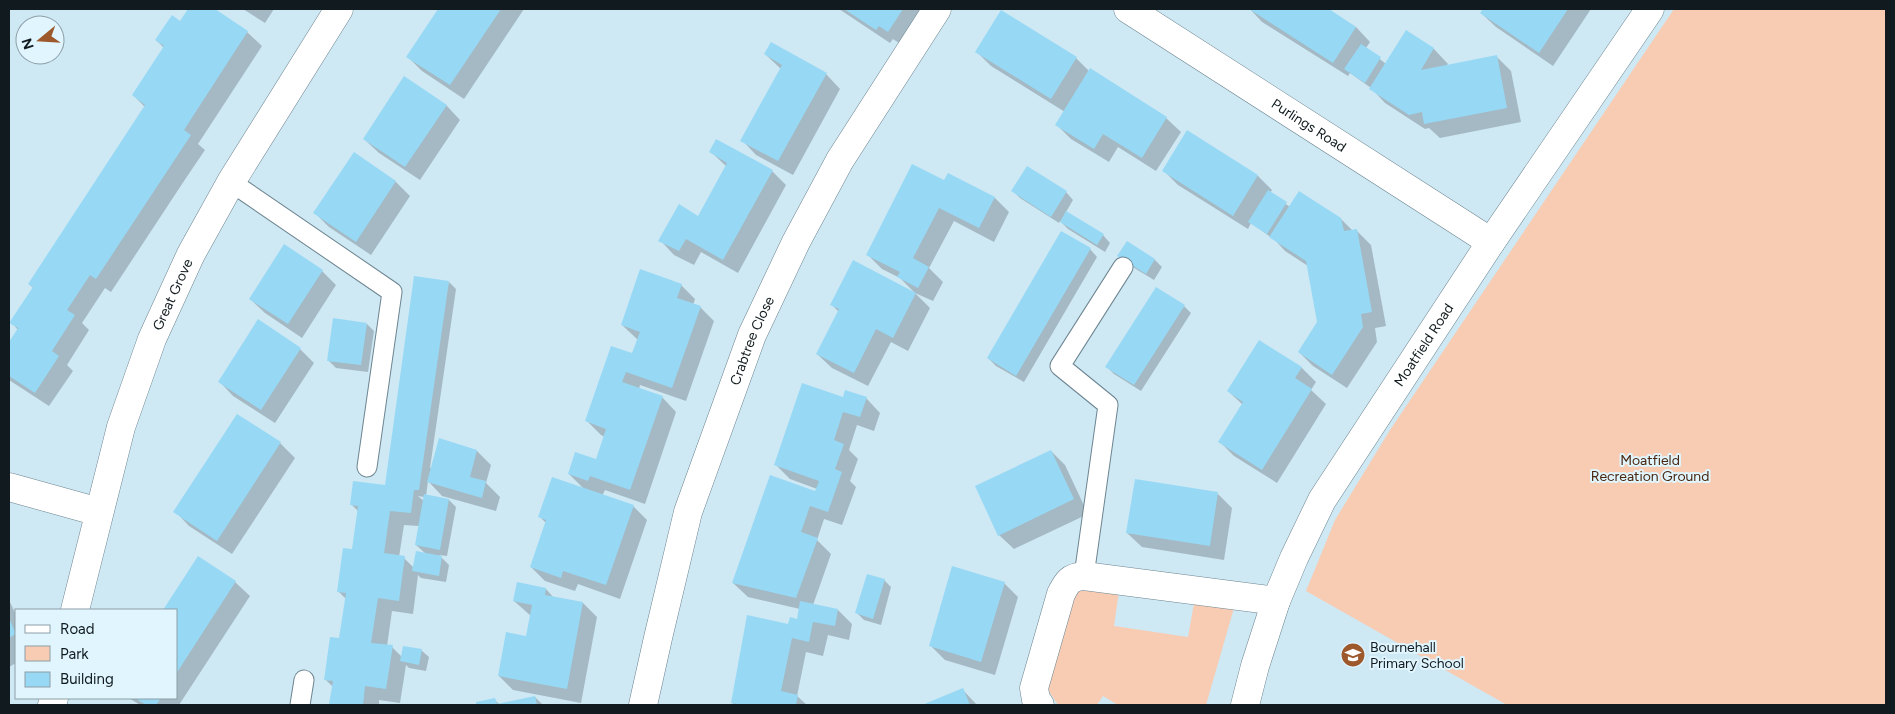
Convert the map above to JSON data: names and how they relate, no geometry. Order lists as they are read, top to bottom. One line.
{"streets":{"street":["Purlings Road","Great Grove","Crabtree Close","Moatfield Road"]},"crossings":[["Purlings Road","Moatfield Road"]],"parks":["Moatfield Recreation Ground"],"places":{"school or university":["Bournehall Primary School"]},"legend":["Road","Park","Building"],"north":"left"}
